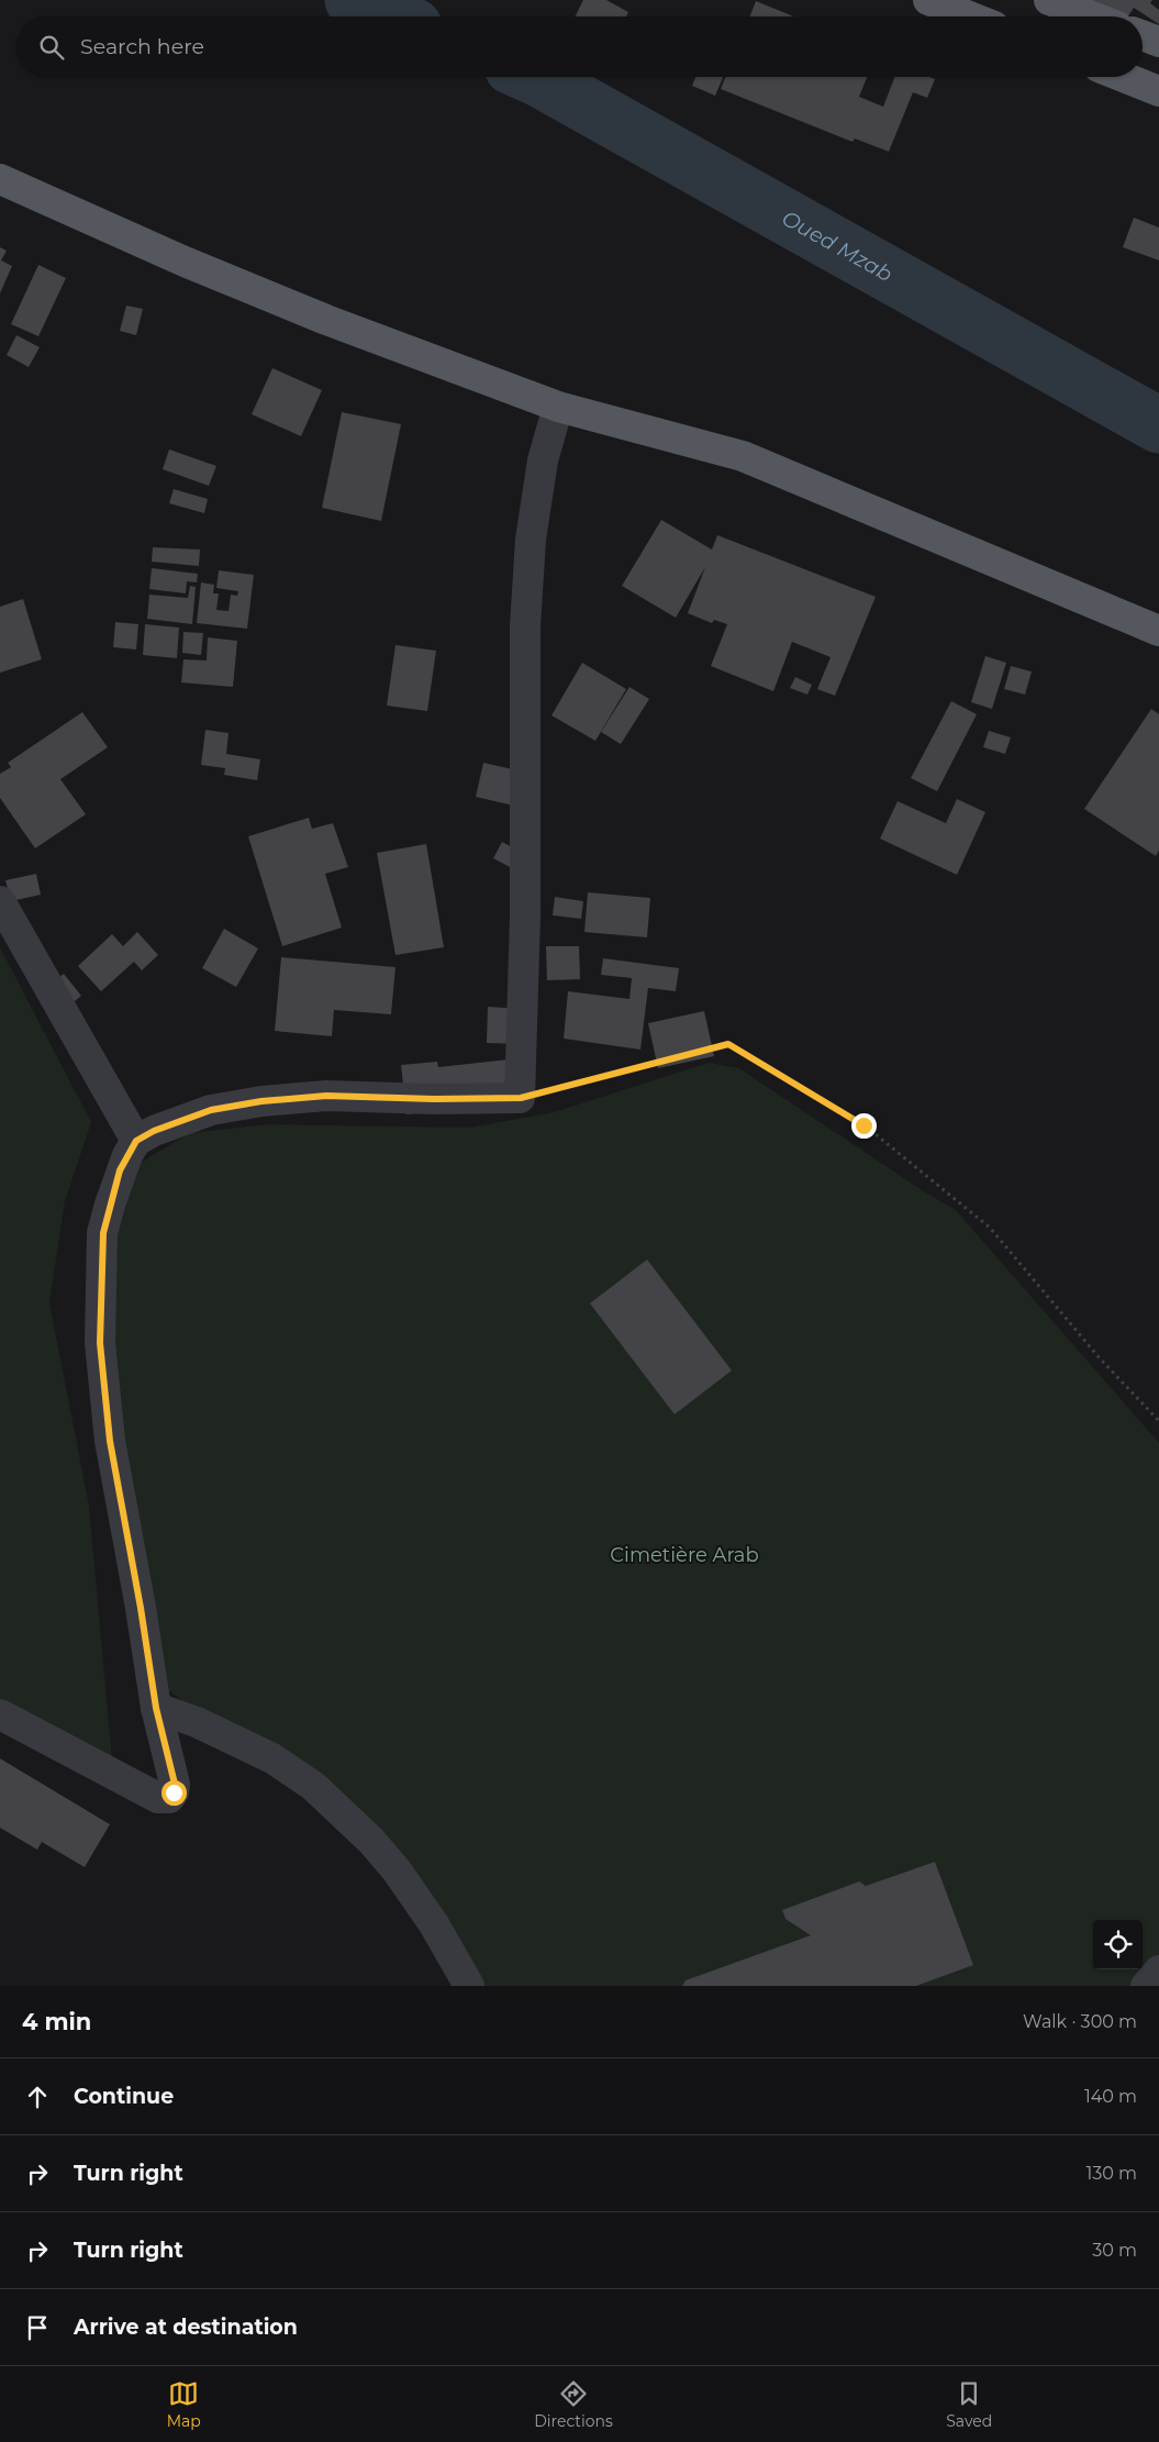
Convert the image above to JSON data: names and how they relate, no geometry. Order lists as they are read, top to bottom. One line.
{"water":["Oued Mzab"],"parks":["Cimetière Arab"],"page":{"search":"Search here","heading":["4 min","Walk · 300 m"],"list":[["Continue","140 m"],["Turn right","130 m"],["Turn right","30 m"],"Arrive at destination"],"nav":["Map","Directions","Saved"]}}
